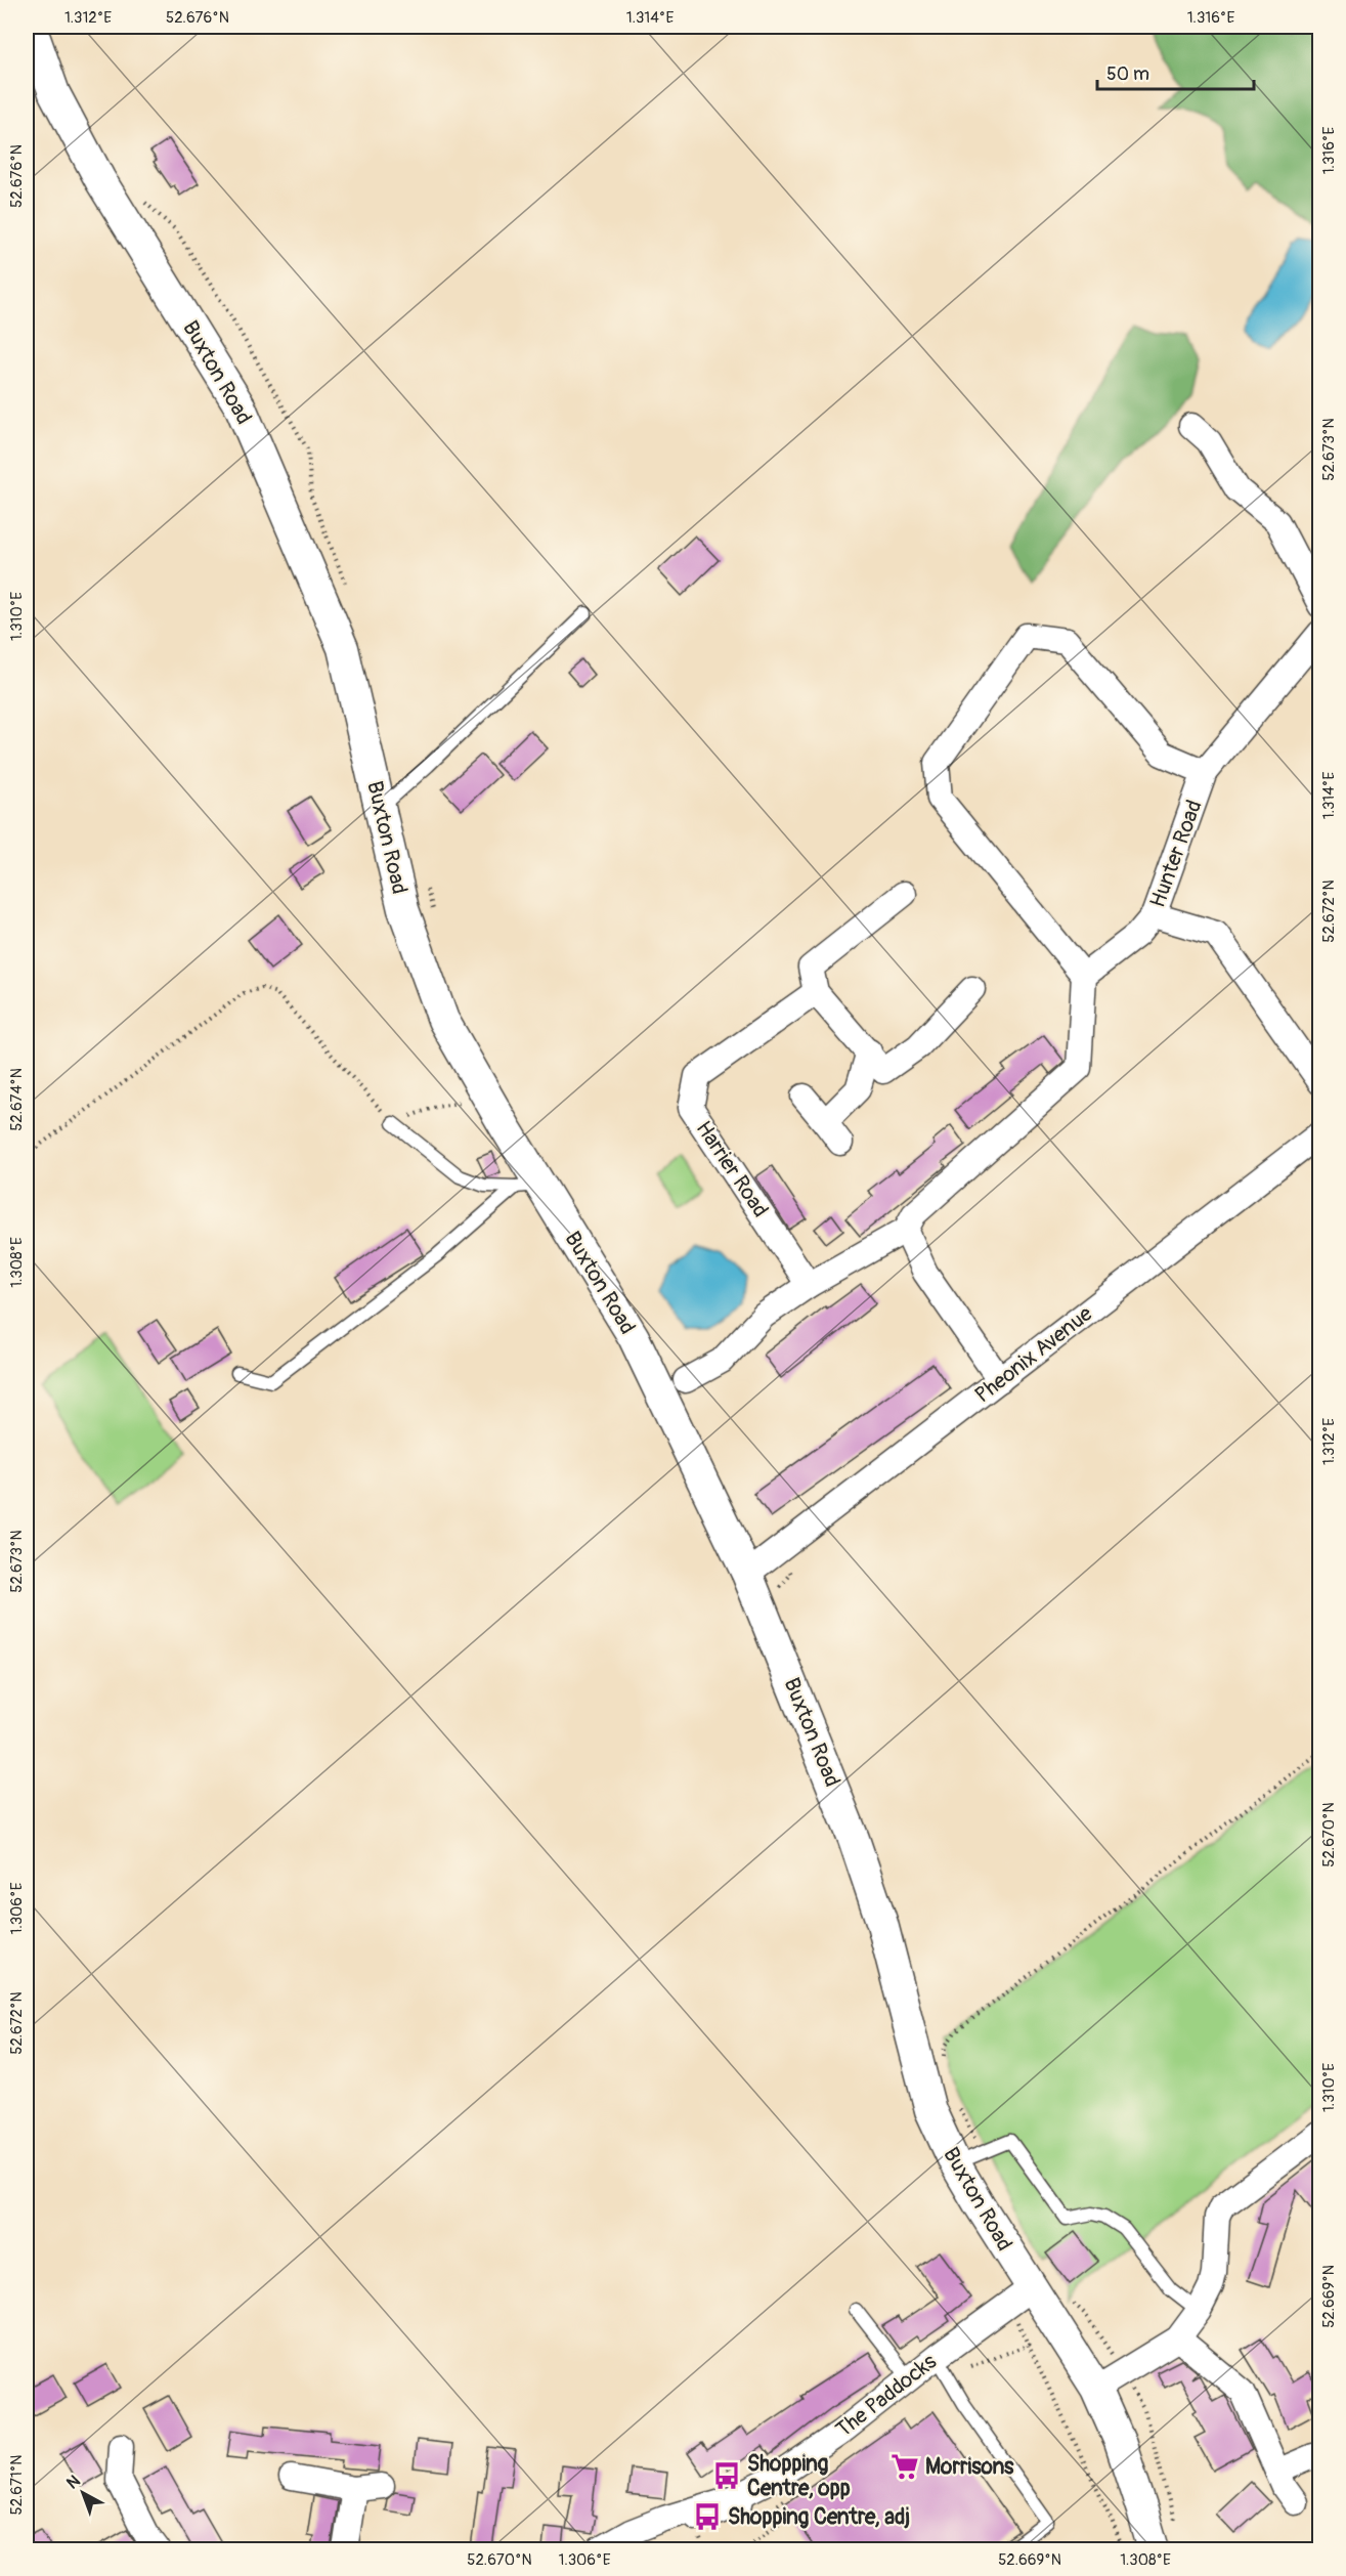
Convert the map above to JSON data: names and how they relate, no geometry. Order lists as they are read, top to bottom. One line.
{"streets":{"street":["Buxton Road","Hunter Road","Harrier Road","Pheonix Avenue","The Paddocks"]},"crossings":[["Buxton Road","Pheonix Avenue"],["Buxton Road","The Paddocks"]],"places":{"supermarket":["Morrisons"],"bus stop":["Shopping Centre, opp","Shopping Centre, adj"]},"scale_bar":"50 m","north":"top left","coordinates":["1.312°E","52.676°N","1.314°E","1.316°E","52.673°N","1.310°E","52.672°N","52.674°N","1.308°E","52.670°N","1.306°E","52.669°N","52.671°N"]}
